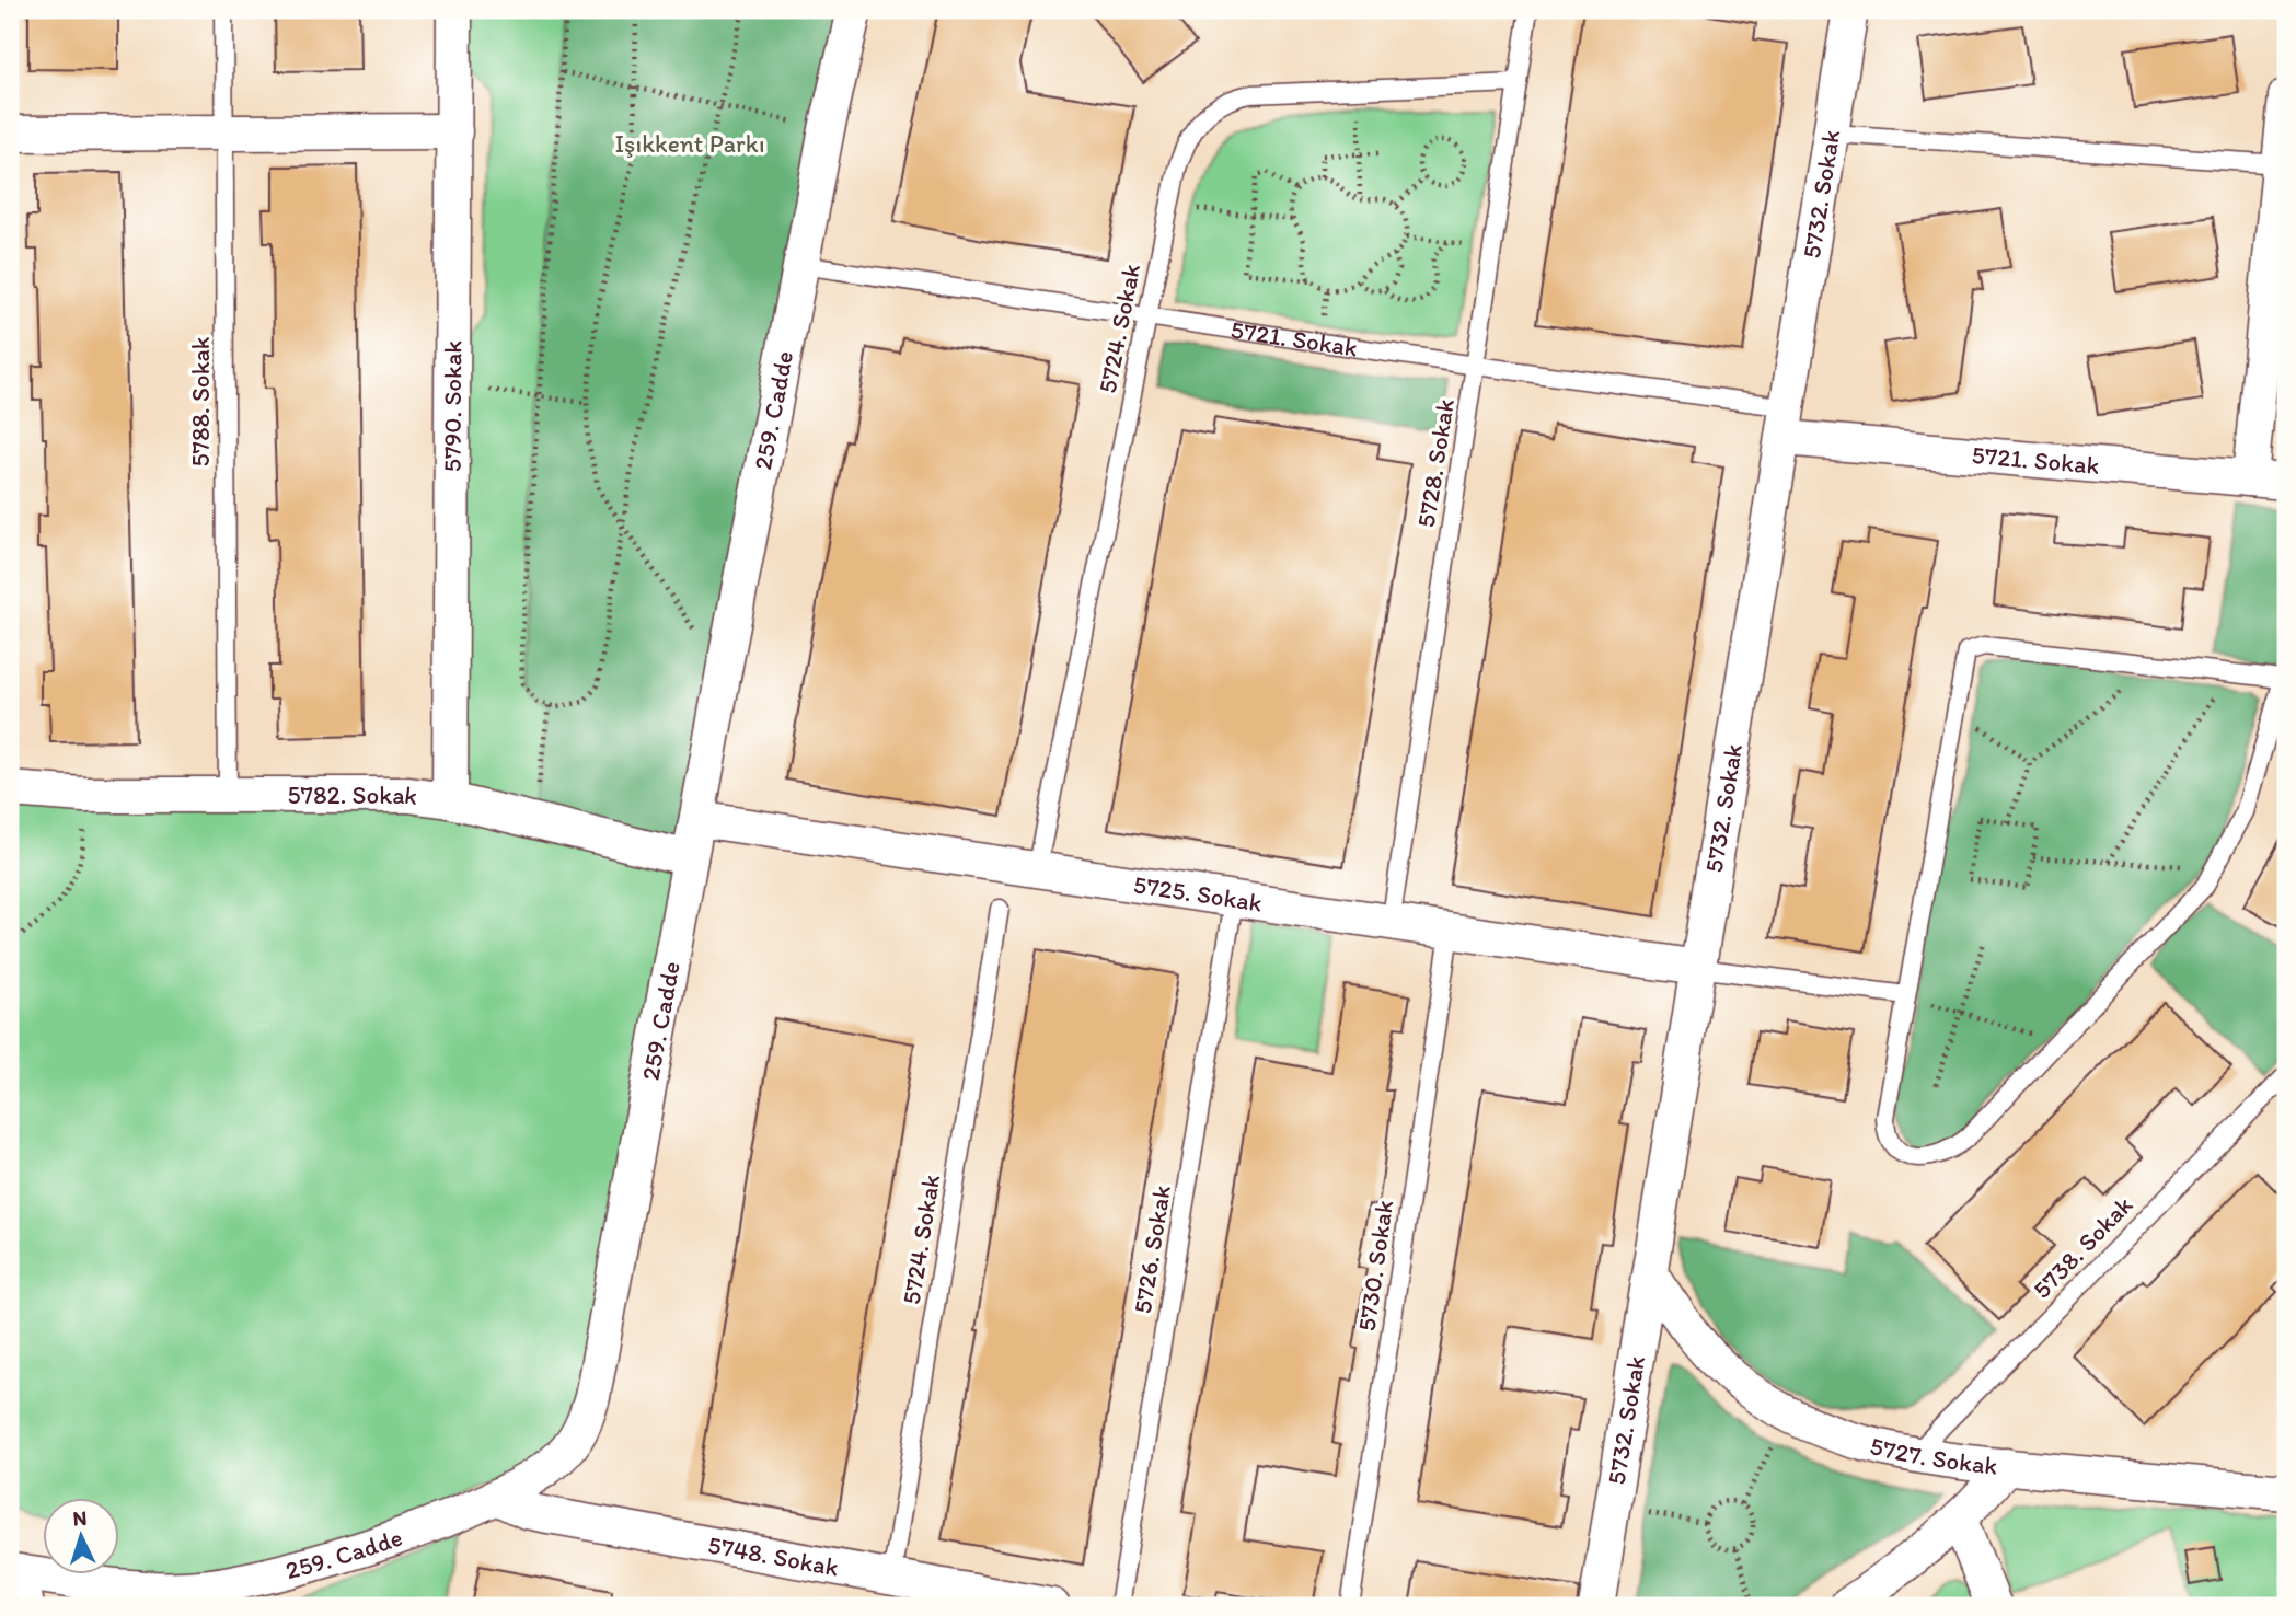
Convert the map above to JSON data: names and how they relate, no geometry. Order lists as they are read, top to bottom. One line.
{"streets":{"street":["5732. Sokak","5721. Sokak","5790. Sokak","259. Cadde","5782. Sokak","5725. Sokak","5727. Sokak","5748. Sokak"],"lane":["5724. Sokak","5788. Sokak","5728. Sokak","5738. Sokak","5726. Sokak","5730. Sokak"]},"crossings":[["5732. Sokak","5721. Sokak"],["5732. Sokak","5725. Sokak"],["5732. Sokak","5727. Sokak"],["5724. Sokak","5721. Sokak"],["5724. Sokak","5728. Sokak"],["5724. Sokak","5725. Sokak"],["5724. Sokak","5748. Sokak"],["5721. Sokak","259. Cadde"],["5721. Sokak","5728. Sokak"],["5788. Sokak","5782. Sokak"],["5790. Sokak","5782. Sokak"],["259. Cadde","5782. Sokak"],["259. Cadde","5725. Sokak"],["259. Cadde","5748. Sokak"],["5728. Sokak","5725. Sokak"],["5725. Sokak","5726. Sokak"],["5725. Sokak","5730. Sokak"],["5738. Sokak","5727. Sokak"]],"parks":["Işıkkent Parkı"],"north":"top"}
